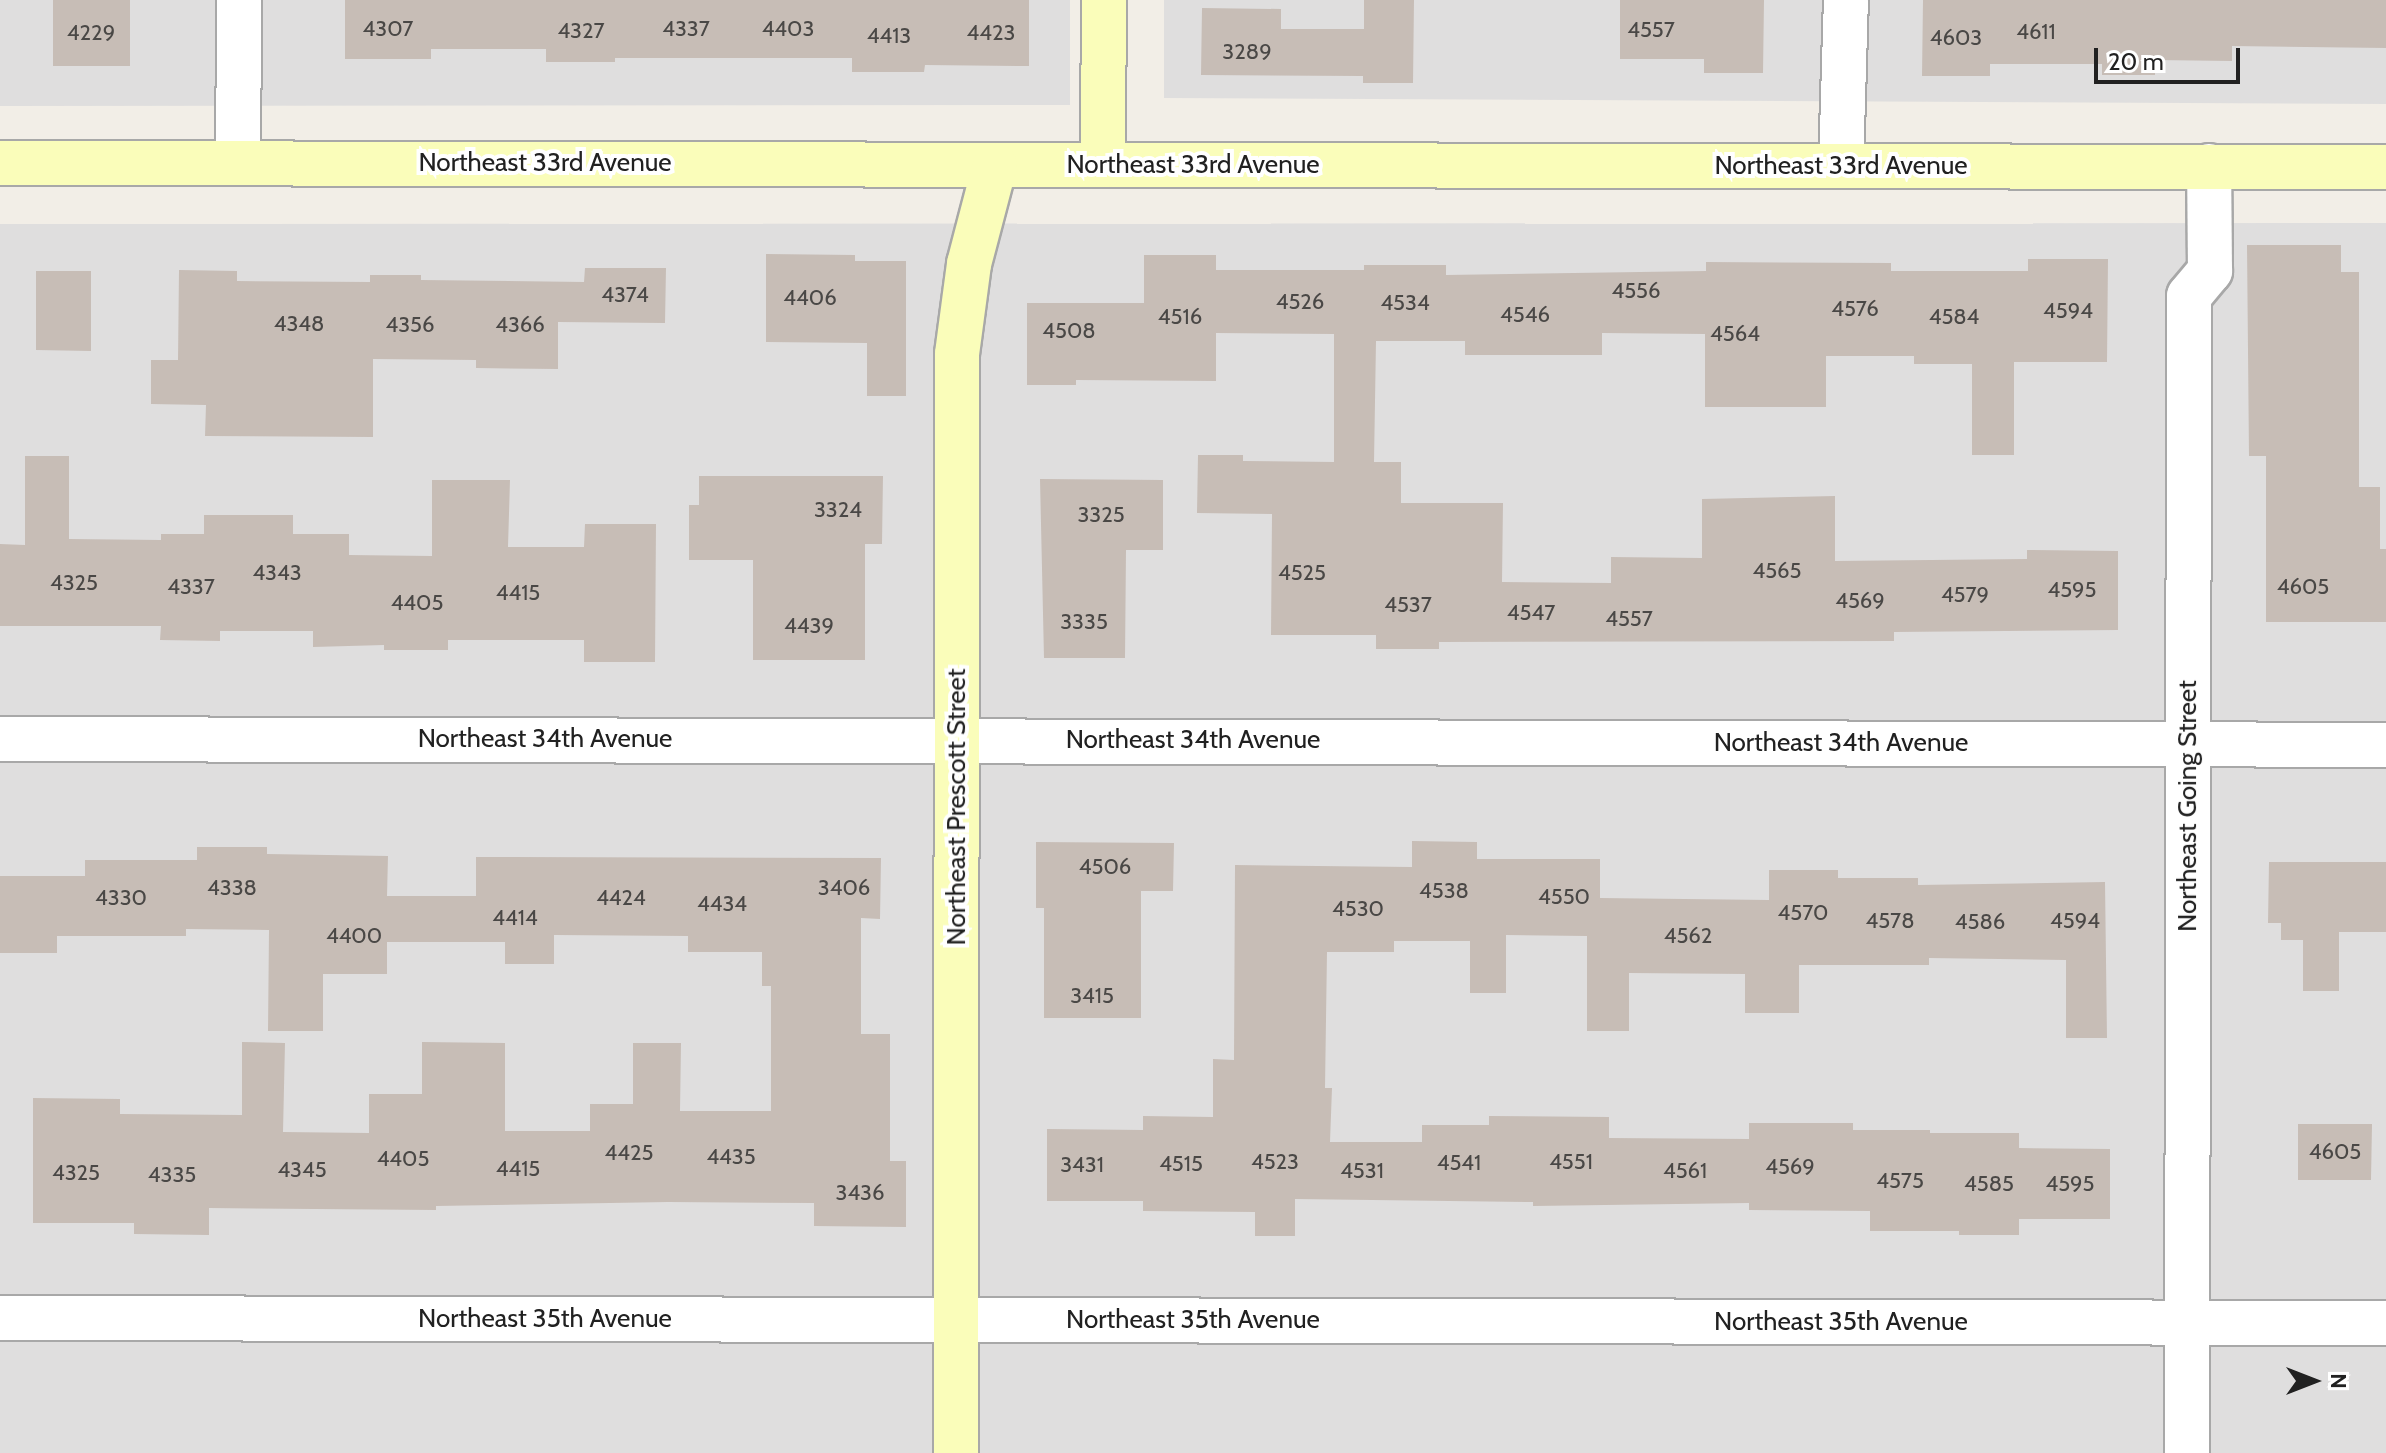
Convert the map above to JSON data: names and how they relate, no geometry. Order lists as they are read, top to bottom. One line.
{"streets":{"main road":["Northeast 33rd Avenue","Northeast Prescott Street"],"street":["Northeast 34th Avenue","Northeast Going Street","Northeast 35th Avenue"]},"crossings":[["Northeast 33rd Avenue","Northeast Going Street"],["Northeast 33rd Avenue","Northeast Prescott Street"],["Northeast 34th Avenue","Northeast Going Street"],["Northeast 34th Avenue","Northeast Prescott Street"],["Northeast Going Street","Northeast 35th Avenue"],["Northeast Prescott Street","Northeast 35th Avenue"]],"house_numbers":["4307","4337","4403","4557","4327","4611","4229","4423","4413","4603","3289","4556","4374","4406","4526","4534","4576","4594","4546","4516","4584","4348","4356","4366","4508","4564","3324","3325","4565","4343","4525","4325","4337","4605","4595","4415","4579","4569","4405","4537","4547","4557","3335","4439","4506","4338","3406","4538","4550","4330","4424","4434","4530","4570","4414","4578","4594","4586","4400","4562","3415","4605","4425","4435","4405","4523","4551","4541","4515","3431","4569","4415","4345","4531","4561","4325","4335","4575","4585","4595","3436"],"scale_bar":"20 m","north":"right"}
